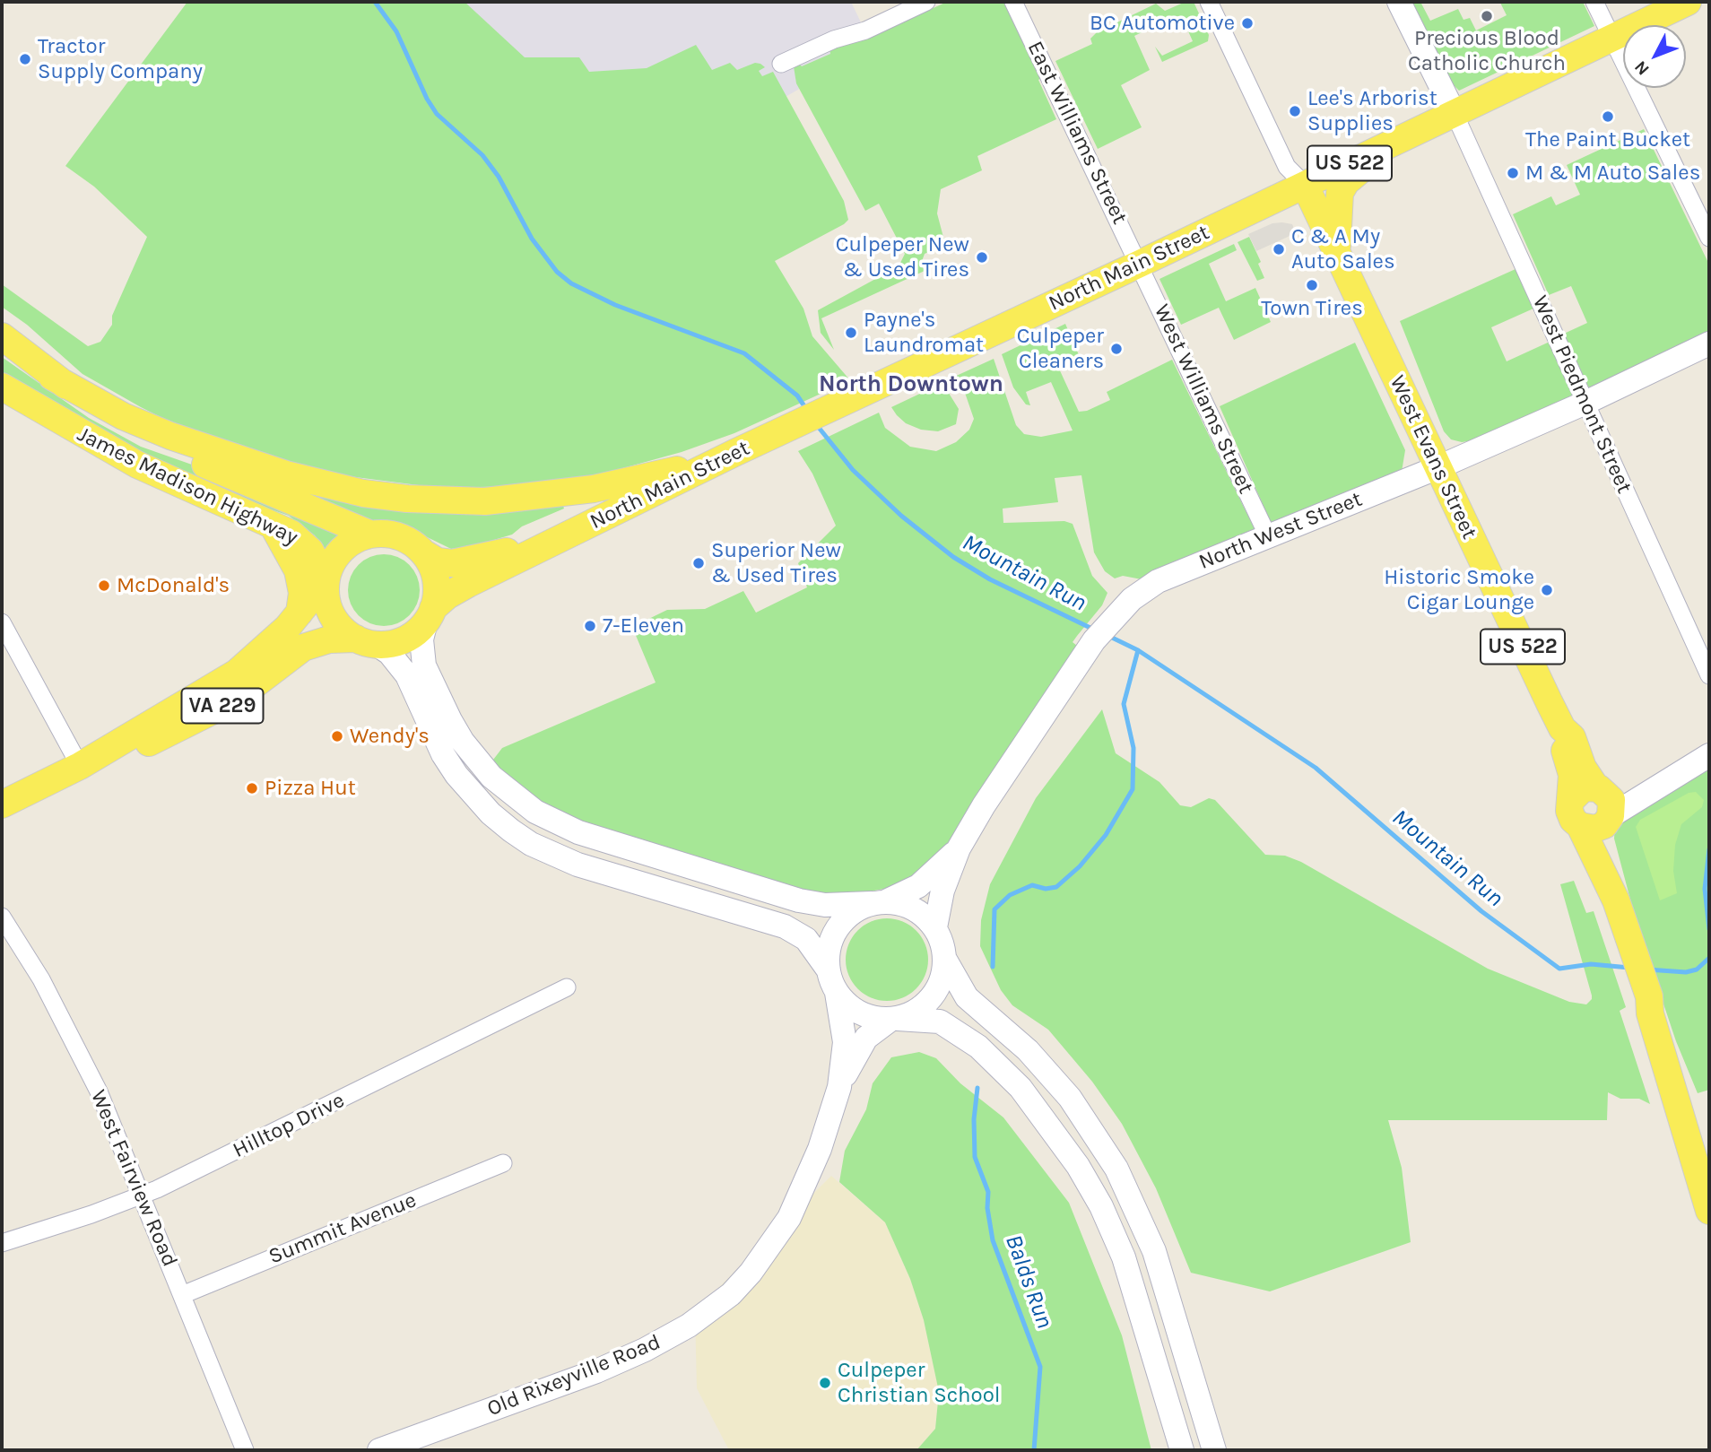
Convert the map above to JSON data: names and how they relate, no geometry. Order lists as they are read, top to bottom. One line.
{"streets":{"main road":["US 522","North Main Street","West Evans Street","James Madison Highway","North West Street","VA 229","Old Rixeyville Road"],"street":["East Williams Street","West Piedmont Street","West Williams Street","Hilltop Drive","West Fairview Road","Summit Avenue"]},"crossings":[["East Williams Street","North Main Street"],["East Williams Street","West Williams Street"],["US 522","North Main Street"],["US 522","West Evans Street"],["North Main Street","West Piedmont Street"],["North Main Street","West Williams Street"],["North Main Street","West Evans Street"],["North Main Street","James Madison Highway"],["West Piedmont Street","North West Street"],["West Williams Street","North West Street"],["West Evans Street","North West Street"],["North West Street","Old Rixeyville Road"],["Hilltop Drive","West Fairview Road"],["West Fairview Road","Summit Avenue"]],"districts":["North Downtown"],"water":["Mountain Run","Balds Run"],"places":["Precious Blood Catholic Church","BC Automotive","Tractor Supply Company","Lee's Arborist Supplies","The Paint Bucket","M & M Auto Sales","C & A My Auto Sales","Culpeper New & Used Tires","Town Tires","Payne's Laundromat","Culpeper Cleaners","Superior New & Used Tires","McDonald's","Historic Smoke Cigar Lounge","7-Eleven","Wendy's","Pizza Hut","Culpeper Christian School"],"north":"bottom left"}
